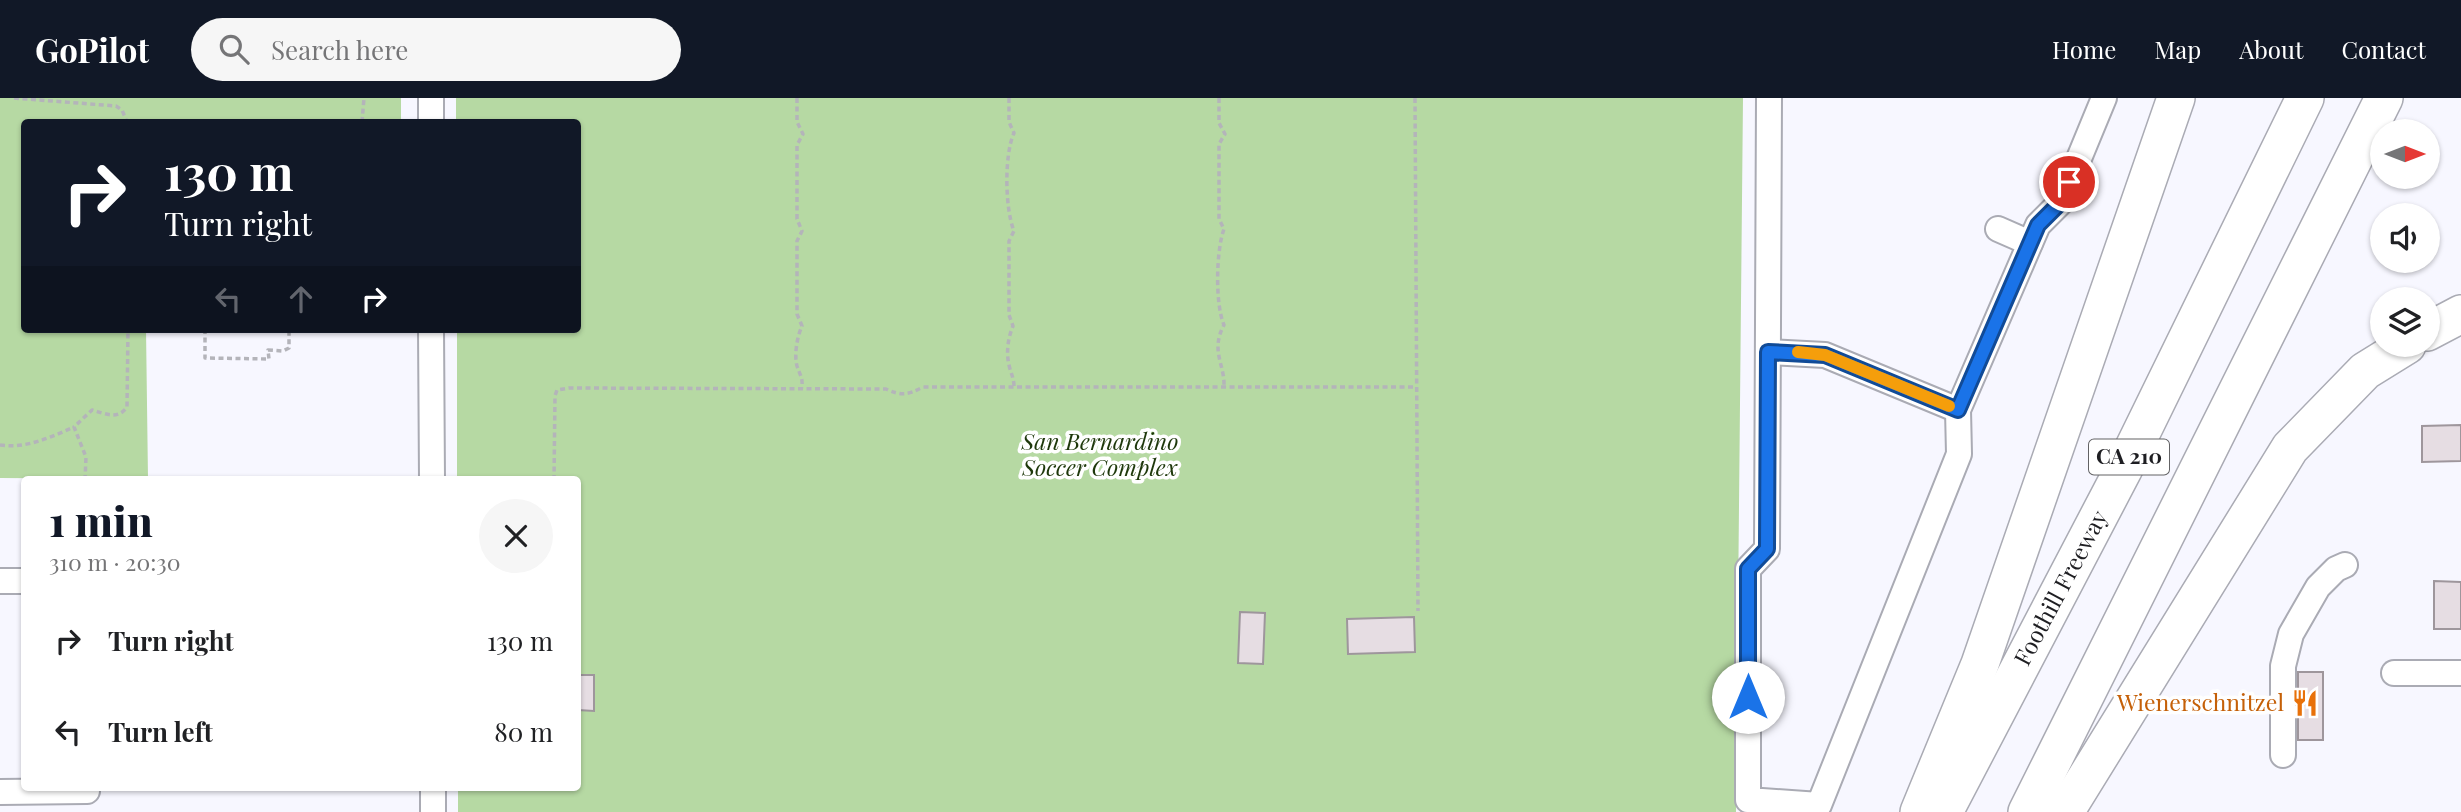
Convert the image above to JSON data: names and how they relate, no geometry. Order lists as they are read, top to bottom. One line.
{"streets":{"highway":["CA 210","Foothill Freeway"]},"parks":["San Bernardino Soccer Complex"],"places":{"restaurant":["Wienerschnitzel"]},"north":"right","page":{"header":"GoPilot","search":"Search here","nav":["Home","Map","About","Contact"],"turn":["130 m","Turn right"],"heading":["1 min","310 m · 20:30"],"list":[{"name":"Turn right","value":"130 m"},{"name":"Turn left","value":"80 m"}]}}
